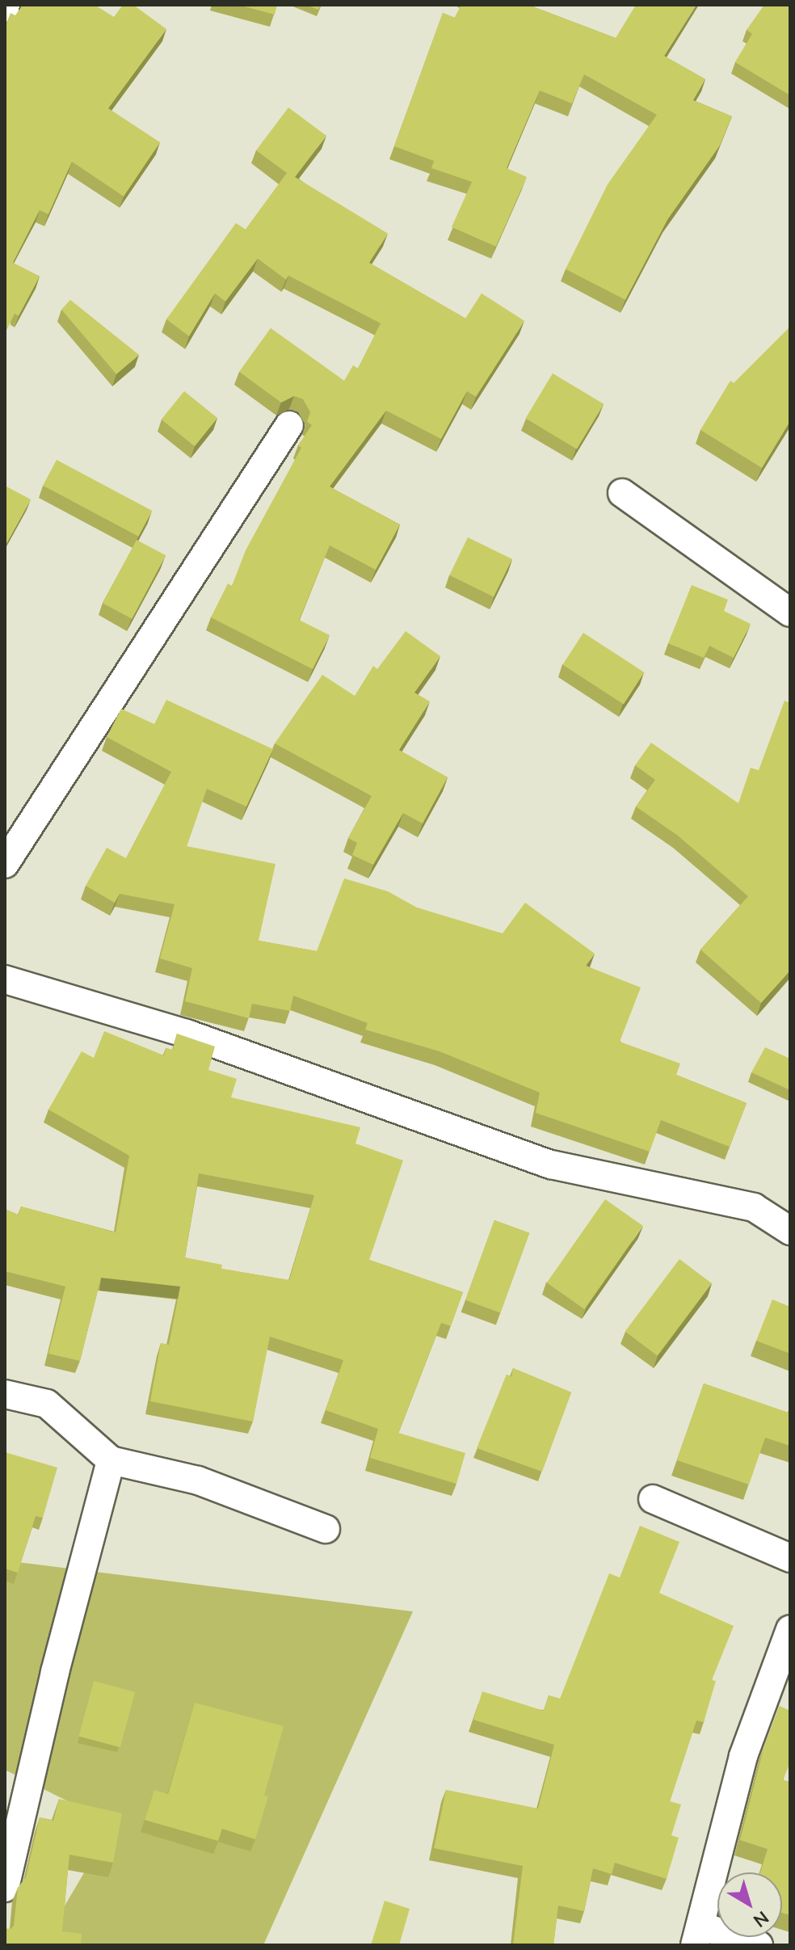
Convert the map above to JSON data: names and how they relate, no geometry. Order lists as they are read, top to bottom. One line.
{"north":"bottom right"}
